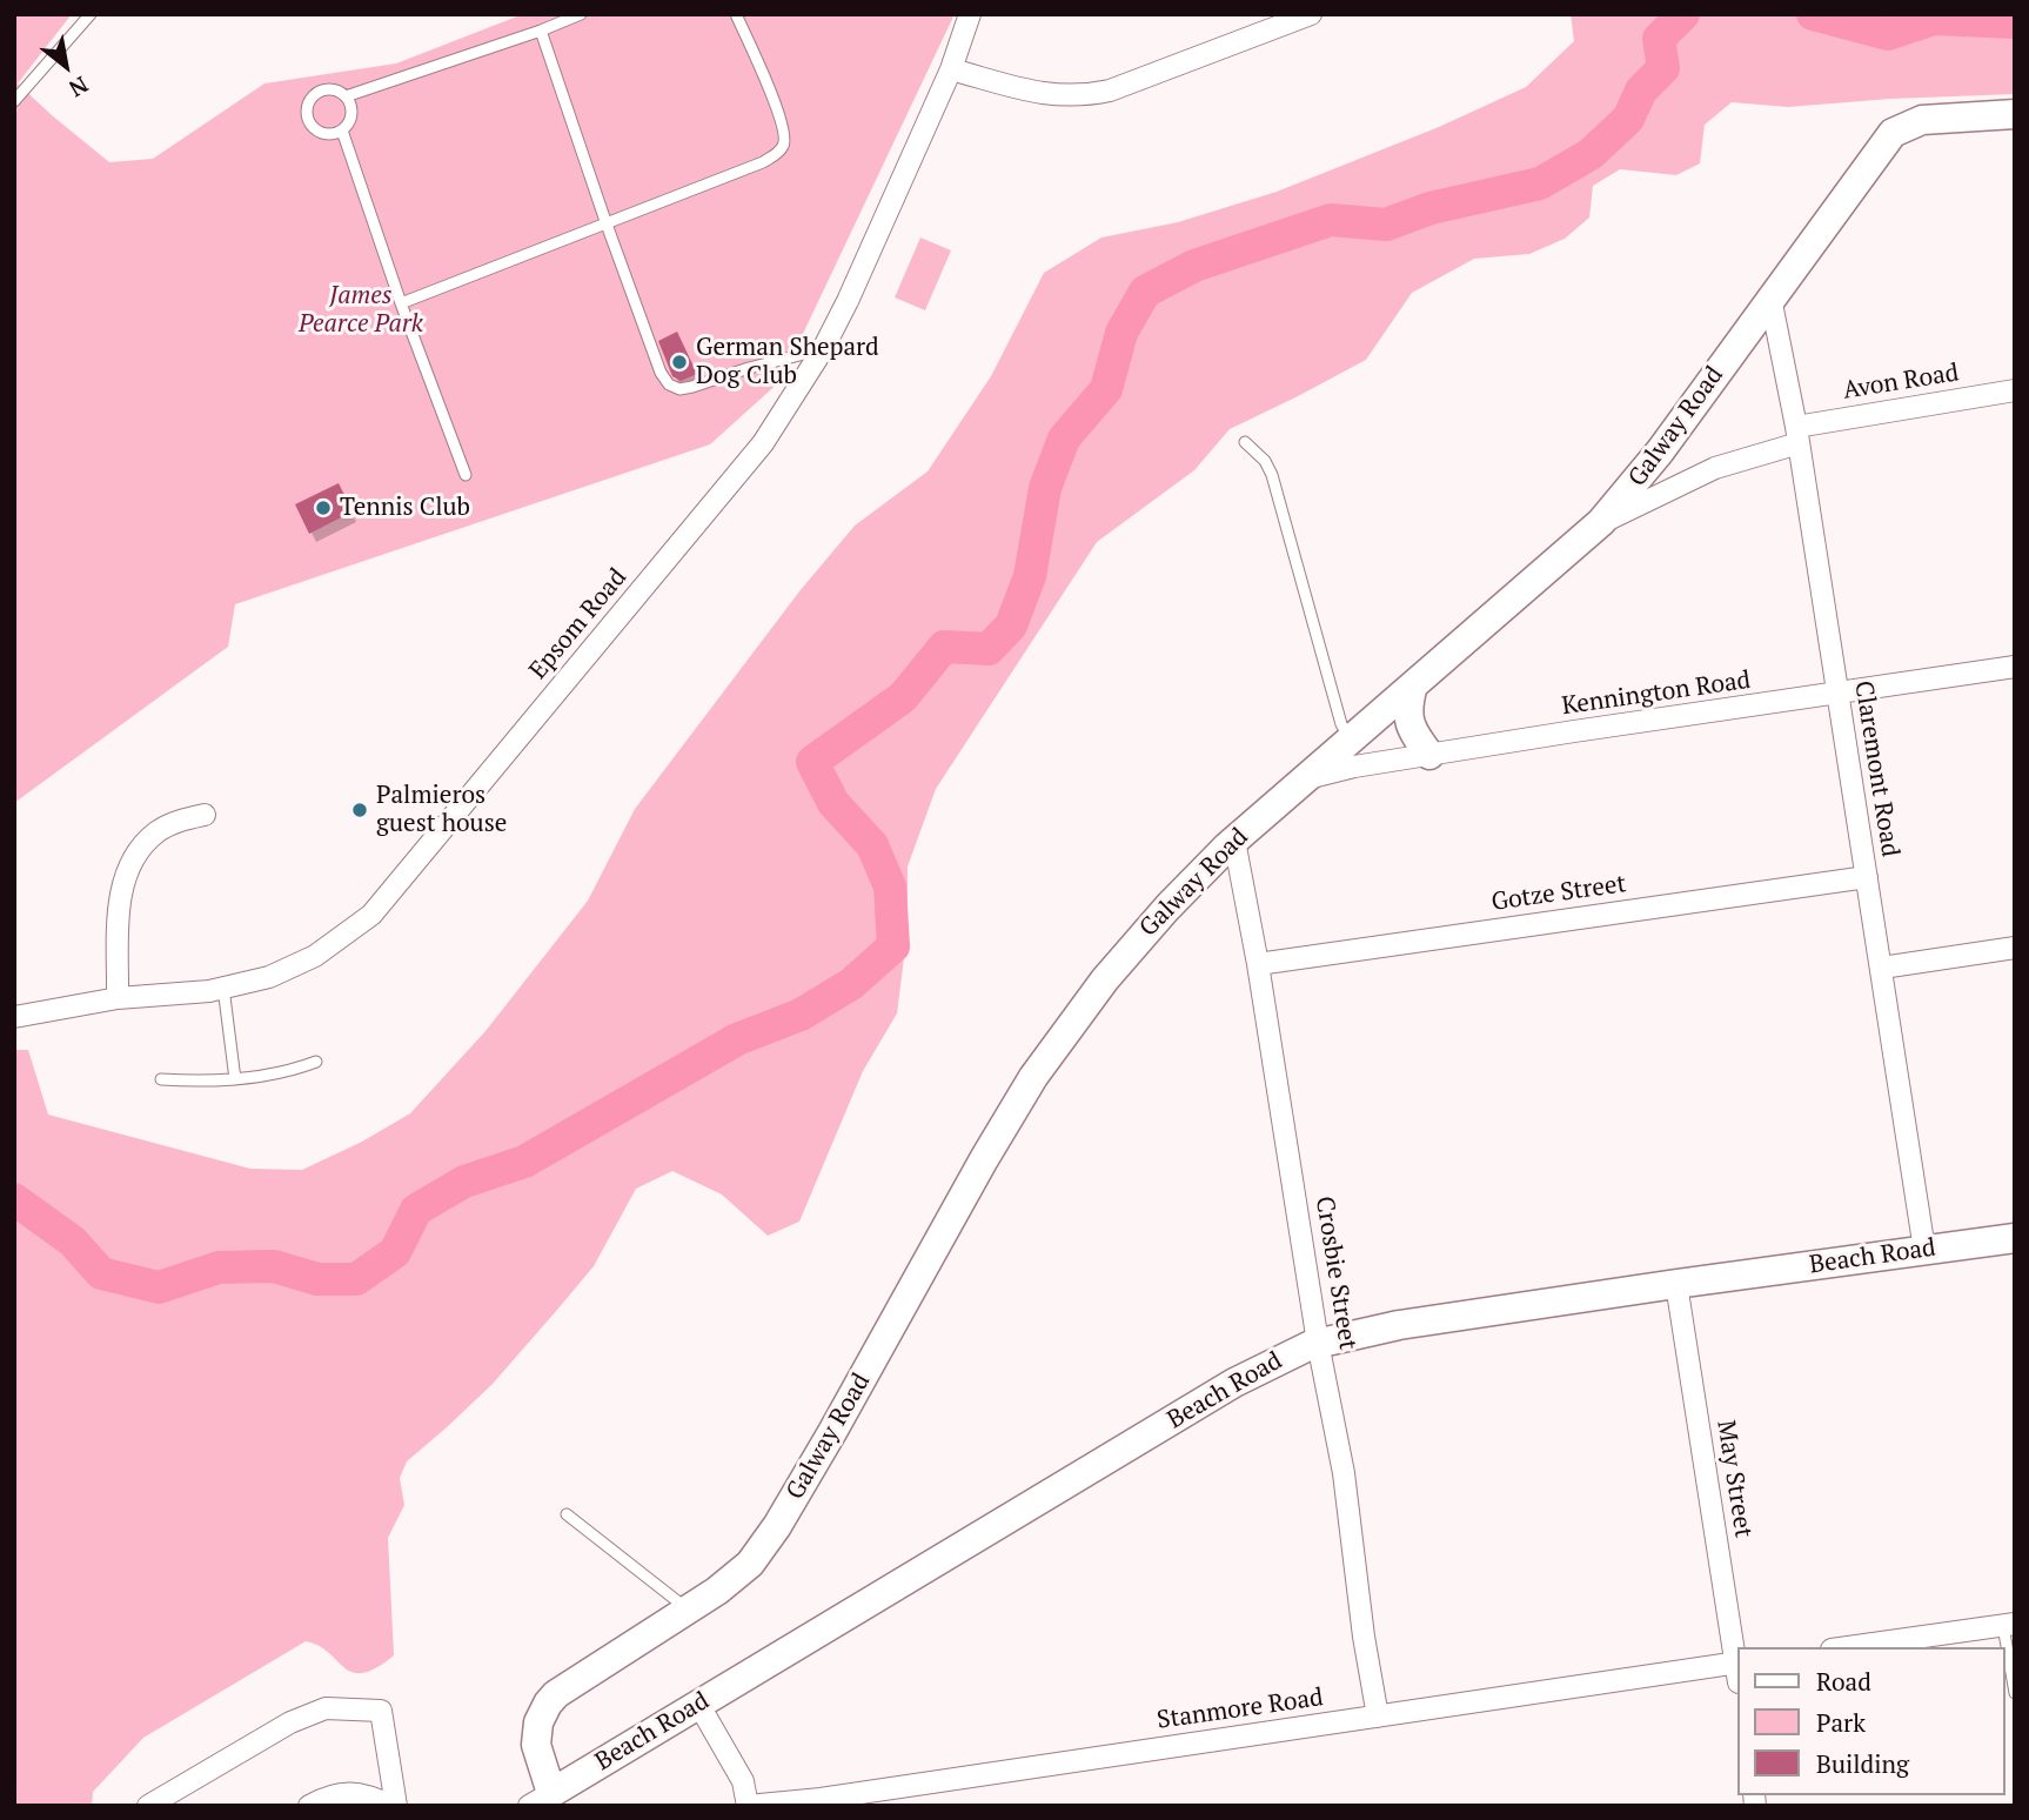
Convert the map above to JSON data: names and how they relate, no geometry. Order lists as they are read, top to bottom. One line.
{"streets":{"street":["Avon Road","Galway Road","Epsom Road","Kennington Road","Claremont Road","Gotze Street","Beach Road","Crosbie Street","May Street","Stanmore Road"]},"crossings":[["Avon Road","Galway Road"],["Avon Road","Claremont Road"],["Galway Road","Kennington Road"],["Galway Road","Claremont Road"],["Galway Road","Beach Road"],["Galway Road","Crosbie Street"],["Kennington Road","Claremont Road"],["Claremont Road","Gotze Street"],["Claremont Road","Beach Road"],["Gotze Street","Crosbie Street"],["Beach Road","Crosbie Street"],["Beach Road","May Street"],["Crosbie Street","Stanmore Road"],["May Street","Stanmore Road"]],"parks":["James Pearce Park"],"places":["German Shepard Dog Club","Tennis Club","Palmieros guest house"],"legend":["Road","Park","Building"],"north":"bottom right"}
